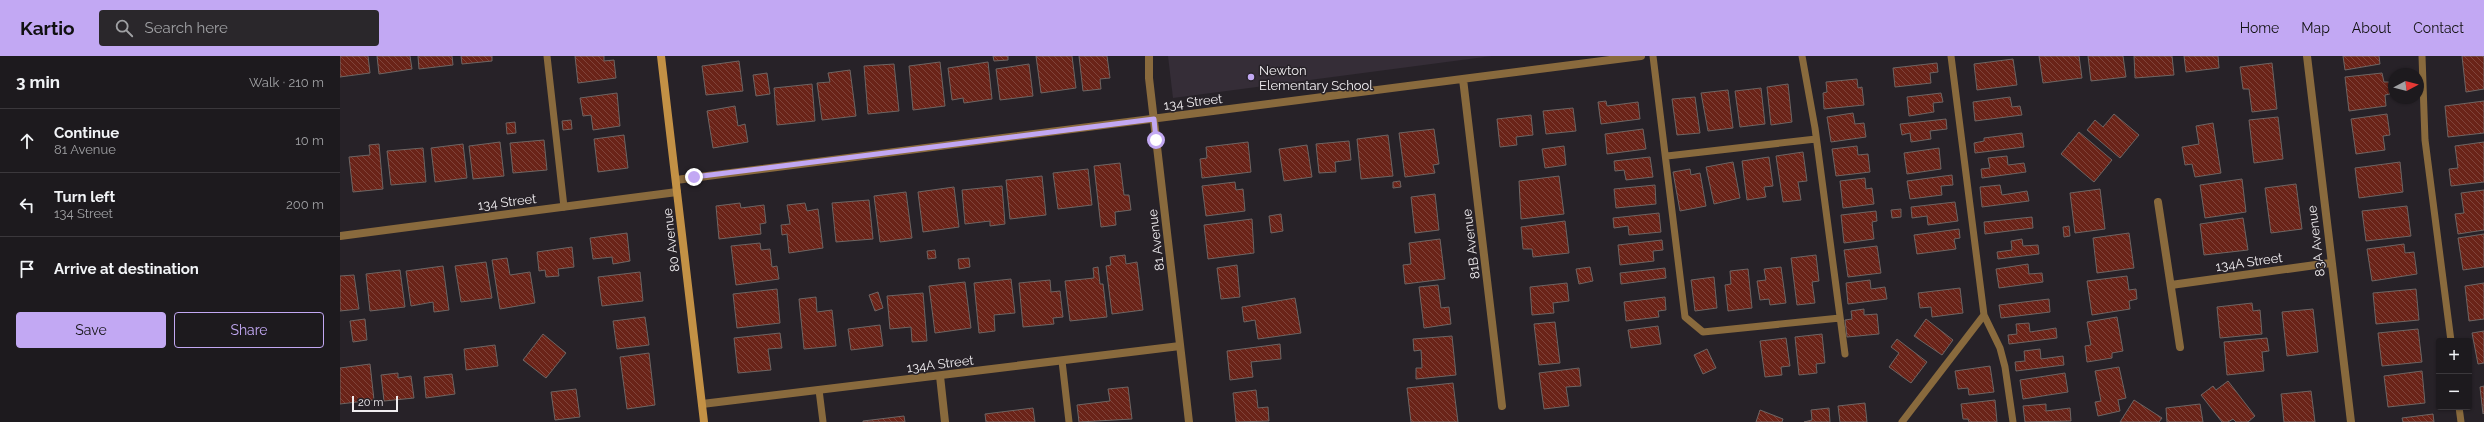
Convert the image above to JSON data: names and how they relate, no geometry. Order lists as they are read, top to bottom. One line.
{"streets":{"main road":["80 Avenue"],"street":["134 Street","81 Avenue","83A Avenue","81B Avenue","134A Street"]},"crossings":[["134 Street","80 Avenue"],["134 Street","81 Avenue"],["134 Street","81B Avenue"],["80 Avenue","134A Street"],["81 Avenue","134A Street"],["83A Avenue","134A Street"]],"places":["Newton Elementary School"],"scale_bar":"20 m","north":"right","page":{"header":"Kartio","search":"Search here","nav":["Home","Map","About","Contact"],"heading":["3 min","Walk · 210 m"],"list":[["Continue","81 Avenue","10 m"],["Turn left","134 Street","200 m"],"Arrive at destination"],"buttons":["Save","Share"],"map_buttons":["+","−"],"scale":"20 m"}}
